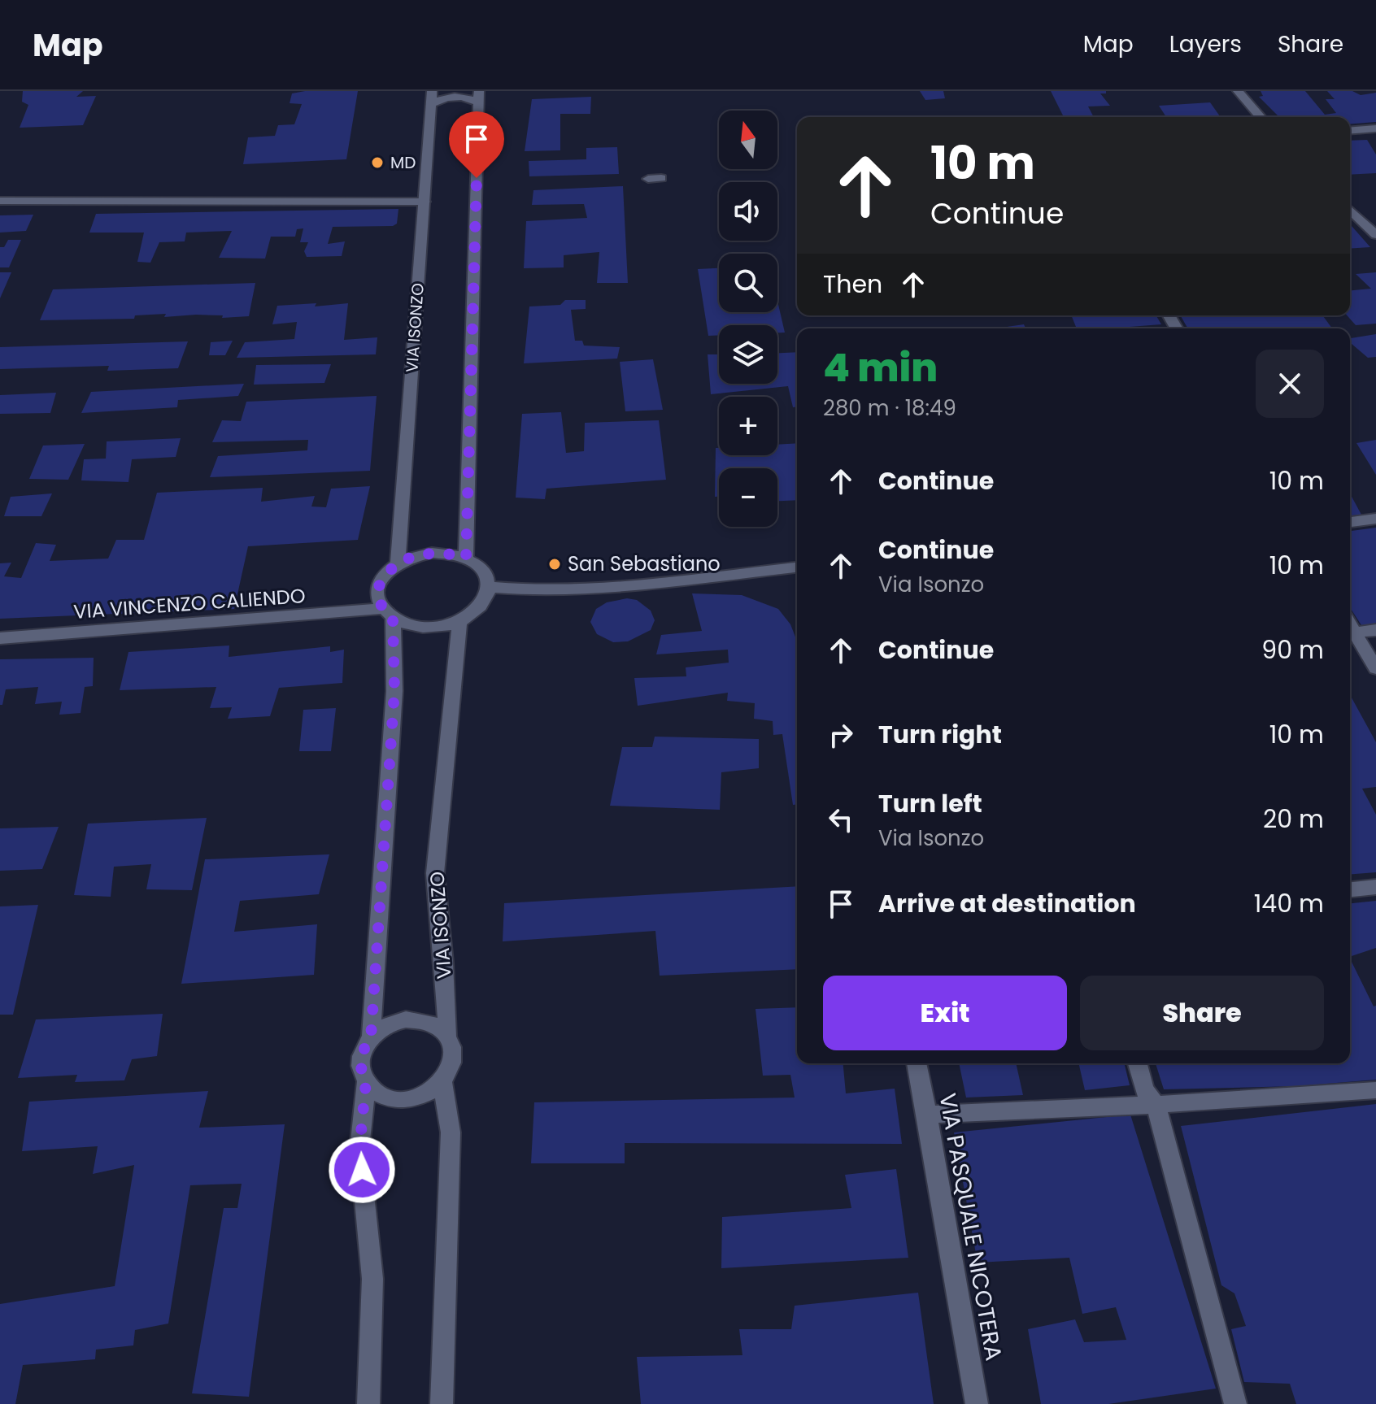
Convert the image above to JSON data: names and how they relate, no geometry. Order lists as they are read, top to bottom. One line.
{"streets":{"street":["VIA ISONZO","VIA VINCENZO CALIENDO","VIA PASQUALE NICOTERA"]},"crossings":[["VIA ISONZO","VIA VINCENZO CALIENDO"]],"places":["MD","San Sebastiano"],"north":"top","page":{"header":"Map","nav":["Map","Layers","Share"],"map_buttons":["+","−"],"turn":["10 m","Continue"],"then":"Then","heading":["4 min","280 m · 18:49"],"list":[{"name":"Continue","value":"10 m"},{"name":"Continue","note":"Via Isonzo","value":"10 m"},{"name":"Continue","value":"90 m"},{"name":"Turn right","value":"10 m"},{"name":"Turn left","note":"Via Isonzo","value":"20 m"},{"name":"Arrive at destination","value":"140 m"}],"buttons":["Exit","Share"]}}
